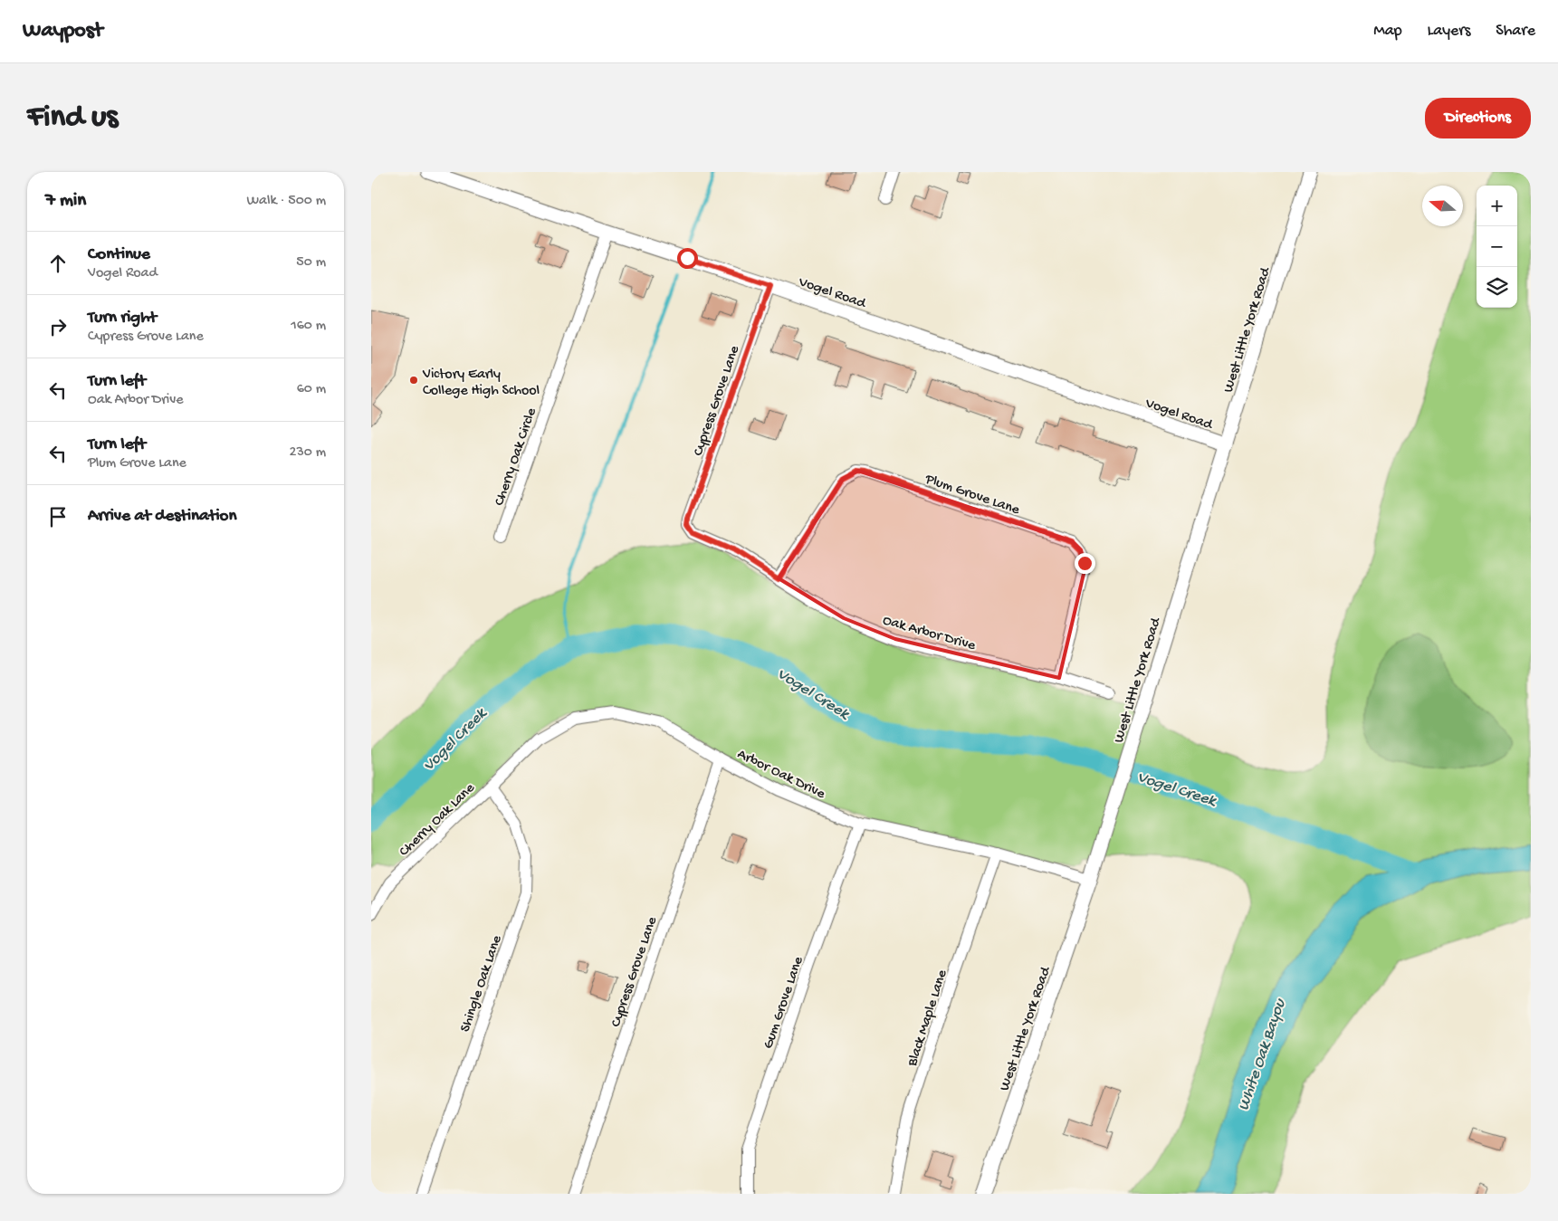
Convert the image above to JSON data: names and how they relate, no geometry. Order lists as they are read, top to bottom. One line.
{"streets":{"street":["Vogel Road","West Little York Road","Cypress Grove Lane","Cherry Oak Circle","Plum Grove Lane","Oak Arbor Drive","Arbor Oak Drive","Cherry Oak Lane","Shingle Oak Lane","Gum Grove Lane","Black Maple Lane"]},"crossings":[["Vogel Road","West Little York Road"],["Vogel Road","Cypress Grove Lane"],["Vogel Road","Cherry Oak Circle"],["West Little York Road","Arbor Oak Drive"],["Cypress Grove Lane","Oak Arbor Drive"],["Cypress Grove Lane","Arbor Oak Drive"],["Plum Grove Lane","Oak Arbor Drive"],["Arbor Oak Drive","Cherry Oak Lane"],["Arbor Oak Drive","Shingle Oak Lane"],["Arbor Oak Drive","Gum Grove Lane"],["Arbor Oak Drive","Black Maple Lane"],["Cherry Oak Lane","Shingle Oak Lane"]],"water":["Vogel Creek","White Oak Bayou"],"places":["Victory Early College High School"],"north":"left","page":{"header":"Waypost","nav":["Map","Layers","Share"],"buttons":"Directions","title":"Find us","heading":["7 min","Walk · 500 m"],"map_buttons":["+","−"],"list":[["Continue","Vogel Road","50 m"],["Turn right","Cypress Grove Lane","160 m"],["Turn left","Oak Arbor Drive","60 m"],["Turn left","Plum Grove Lane","230 m"],"Arrive at destination"]}}
